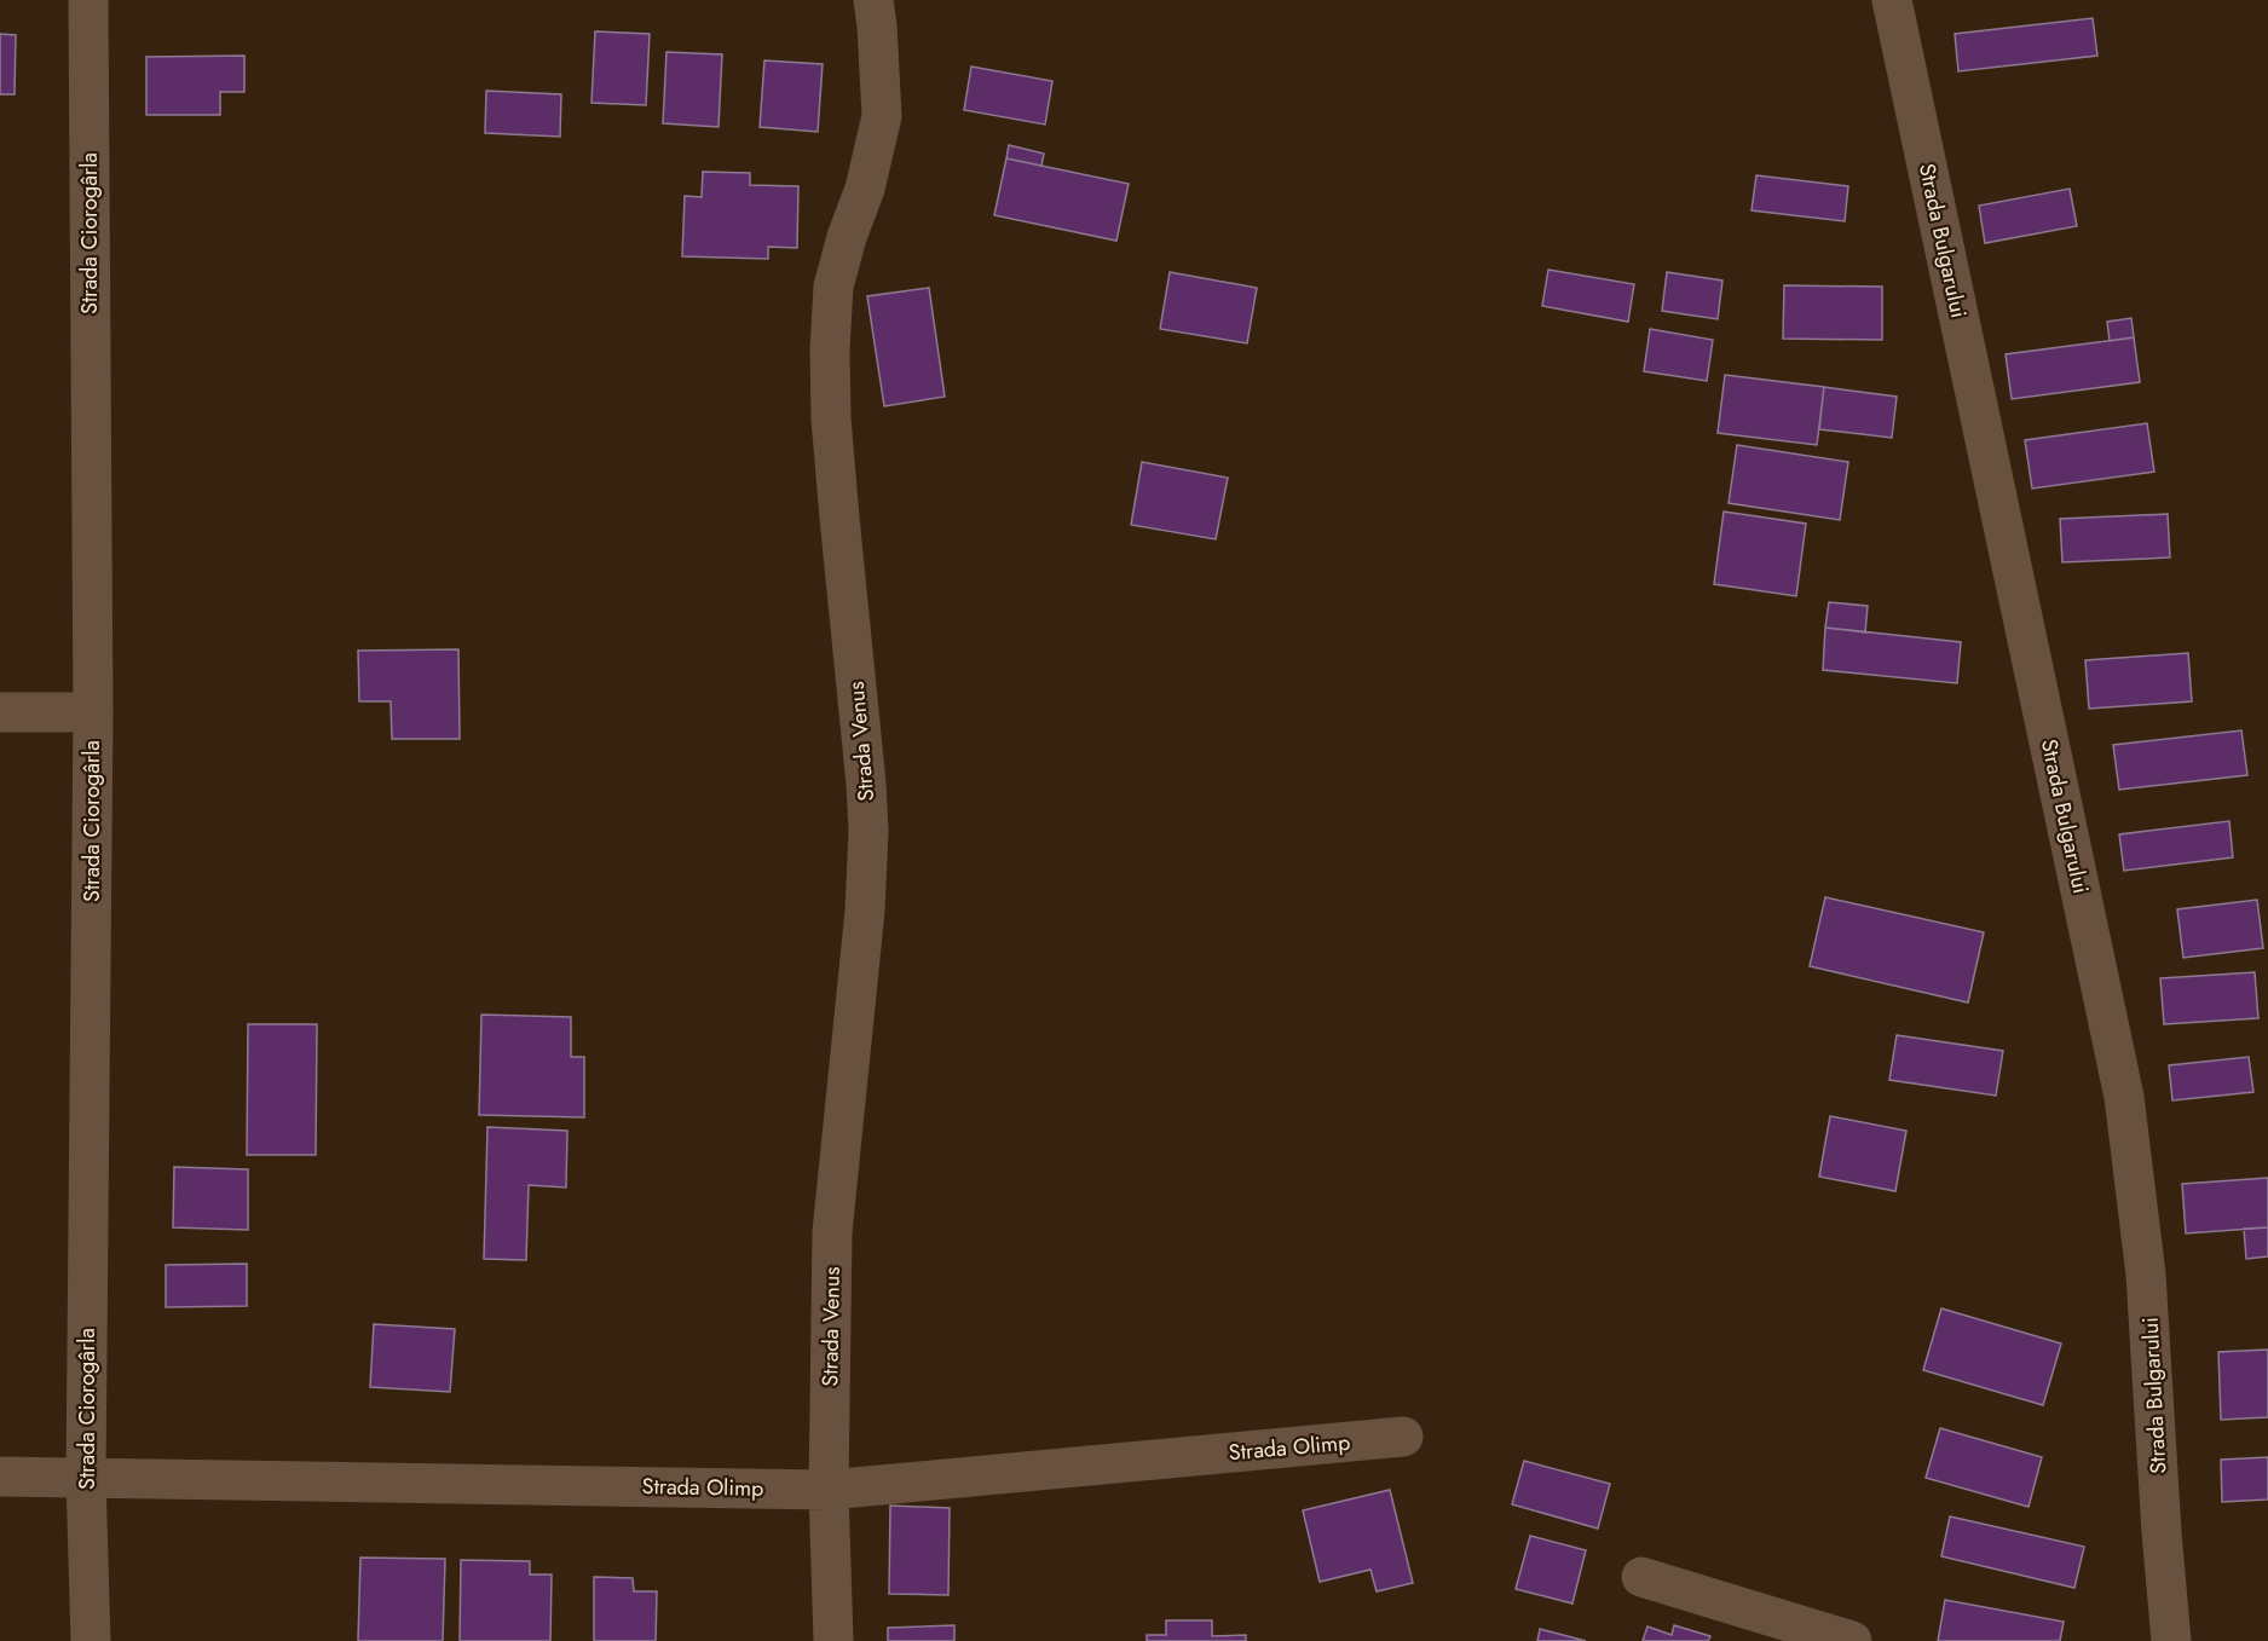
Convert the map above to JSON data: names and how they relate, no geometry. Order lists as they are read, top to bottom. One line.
{"streets":{"street":["Strada Ciorogârla","Strada Bulgarului","Strada Venus","Strada Olimp"]},"crossings":[["Strada Ciorogârla","Strada Olimp"],["Strada Venus","Strada Olimp"]]}
